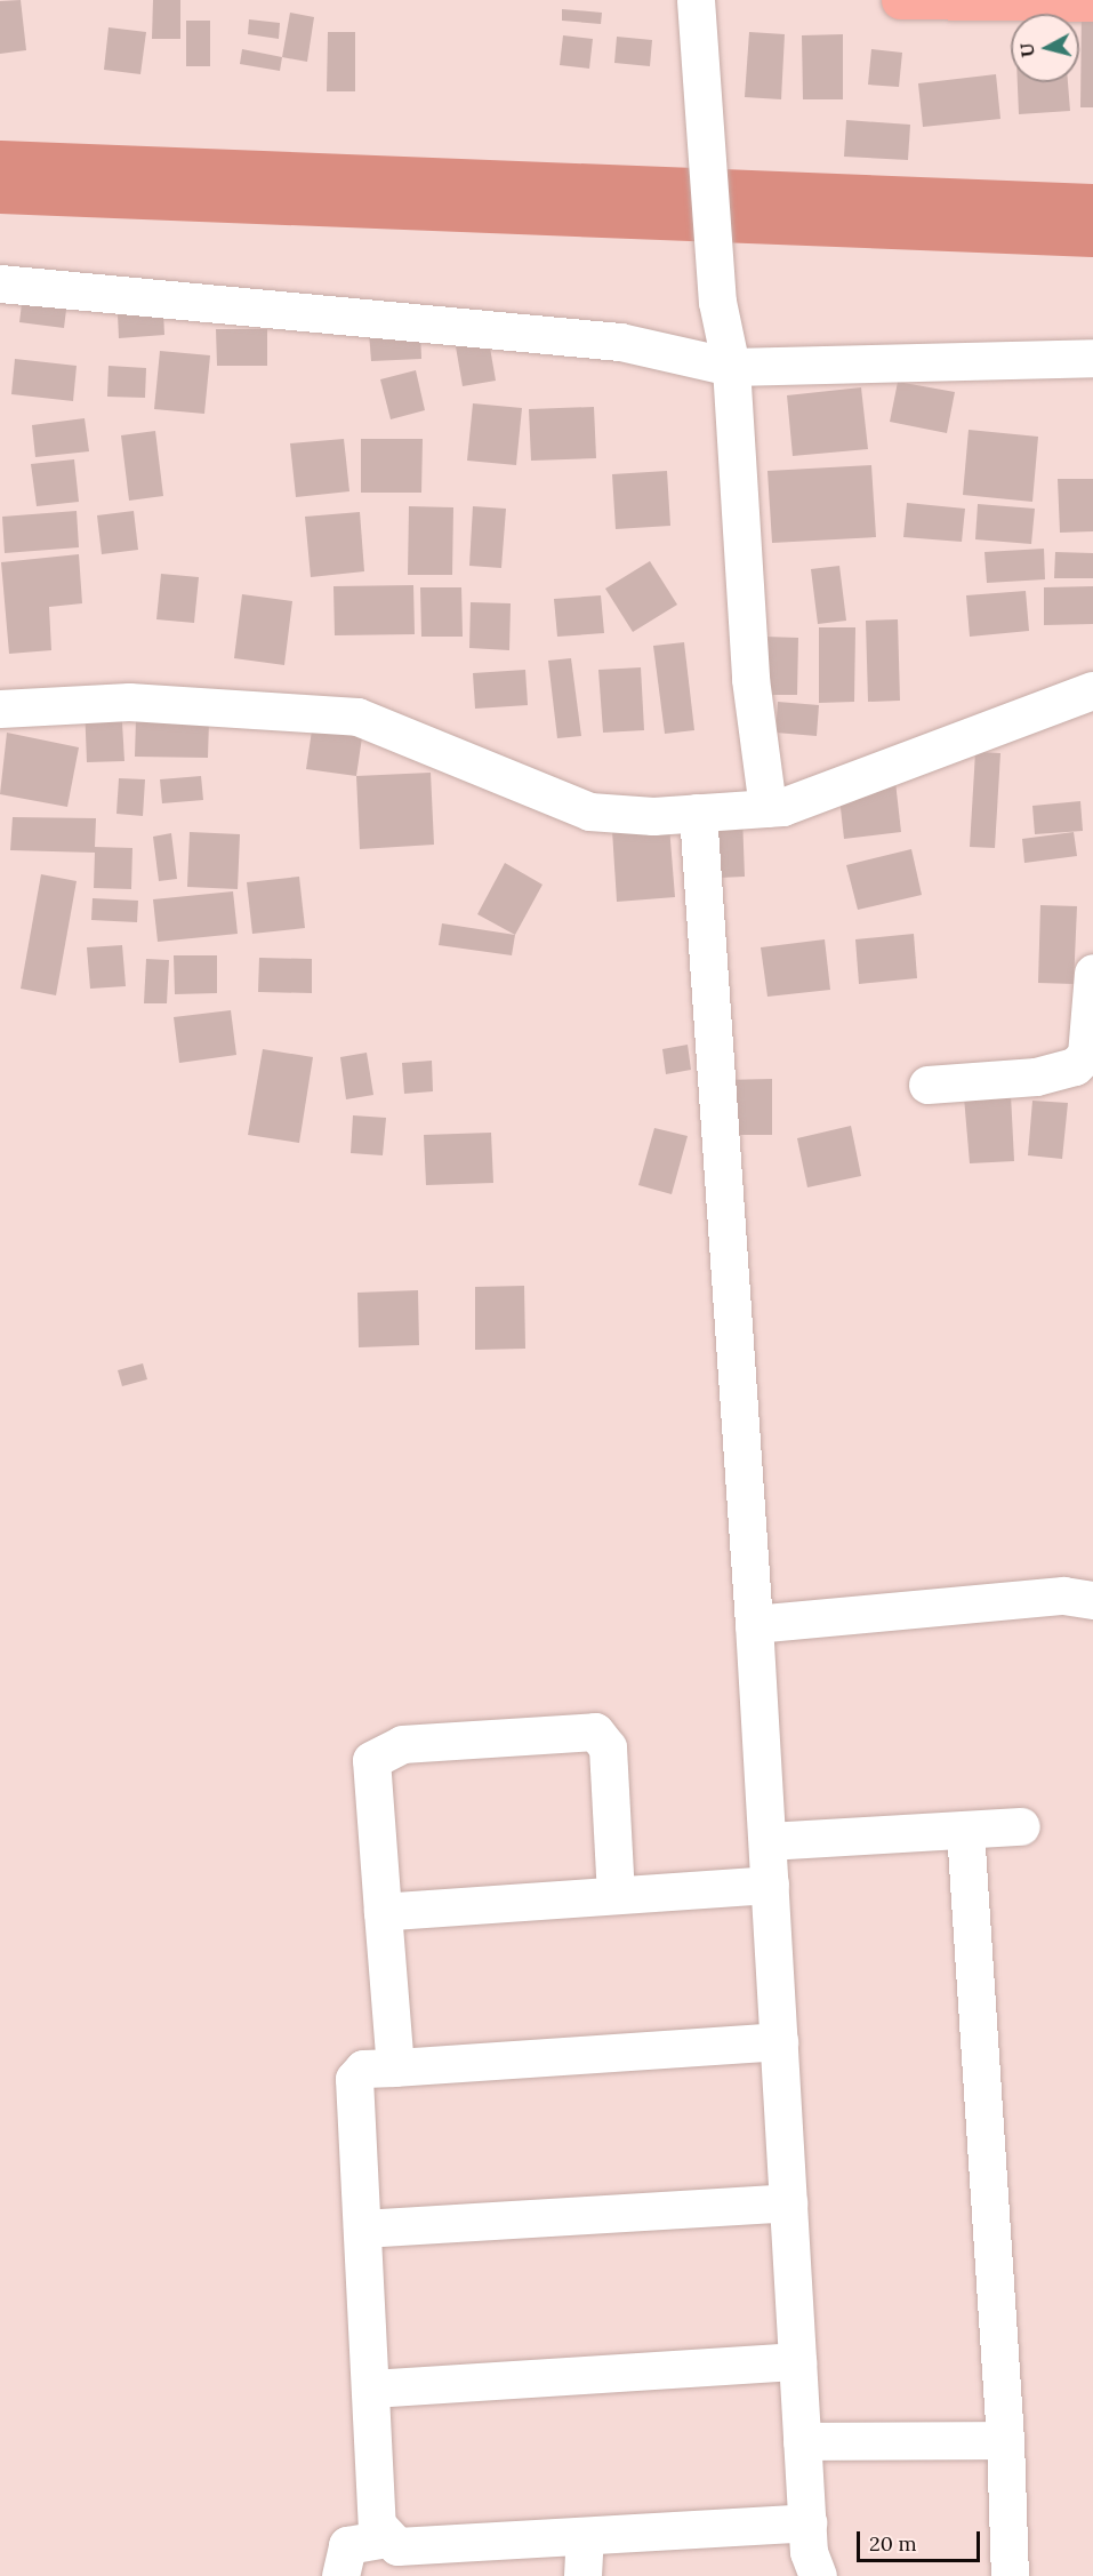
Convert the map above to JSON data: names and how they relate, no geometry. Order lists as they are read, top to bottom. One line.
{"scale_bar":"20 m","north":"left"}
